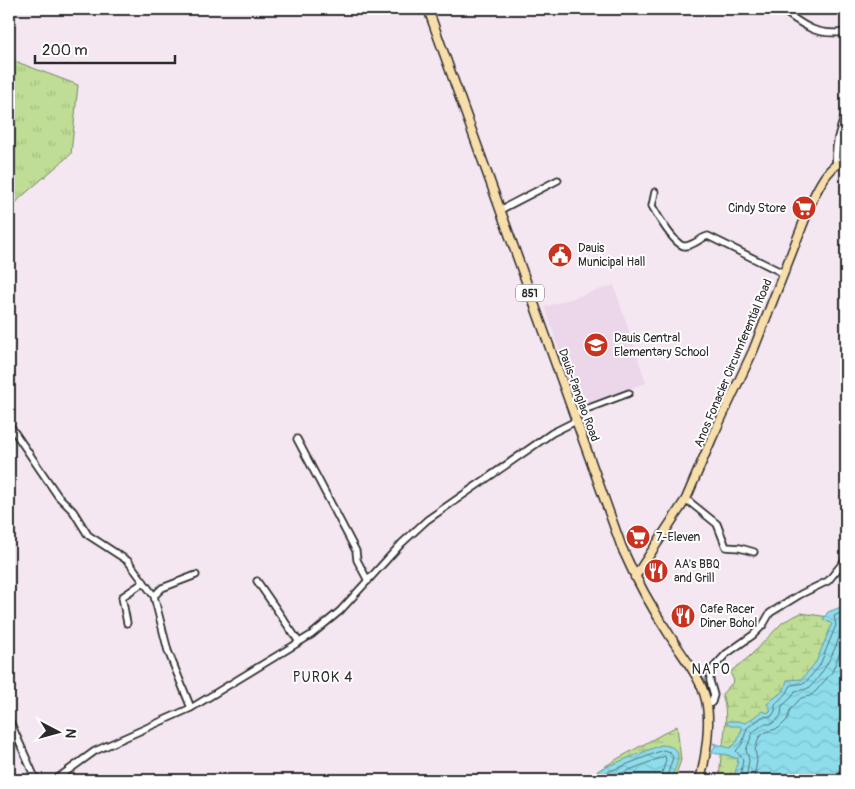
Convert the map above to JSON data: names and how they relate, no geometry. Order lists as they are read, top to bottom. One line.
{"streets":{"main road":["851","Anos Fonacier Circumferential Road","Dauis-Panglao Road"]},"crossings":[["Anos Fonacier Circumferential Road","Dauis-Panglao Road"]],"districts":["NAPO","PUROK 4"],"places":{"supermarket":["Cindy Store","7-Eleven"],"public building":["Dauis Municipal Hall"],"school or university":["Dauis Central Elementary School"],"restaurant":["AA's BBQ and Grill","Cafe Racer Diner Bohol"]},"scale_bar":"200 m","north":"right"}
